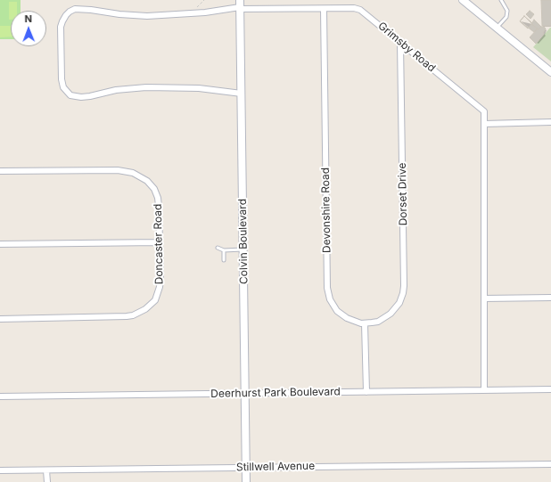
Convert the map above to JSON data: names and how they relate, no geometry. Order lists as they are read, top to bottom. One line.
{"streets":{"street":["Grimsby Road","Dorset Drive","Devonshire Road","Colvin Boulevard","Doncaster Road","Deerhurst Park Boulevard","Stillwell Avenue"]},"crossings":[["Grimsby Road","Dorset Drive"],["Grimsby Road","Devonshire Road"],["Grimsby Road","Colvin Boulevard"],["Dorset Drive","Devonshire Road"],["Colvin Boulevard","Deerhurst Park Boulevard"],["Colvin Boulevard","Stillwell Avenue"]],"north":"top"}
